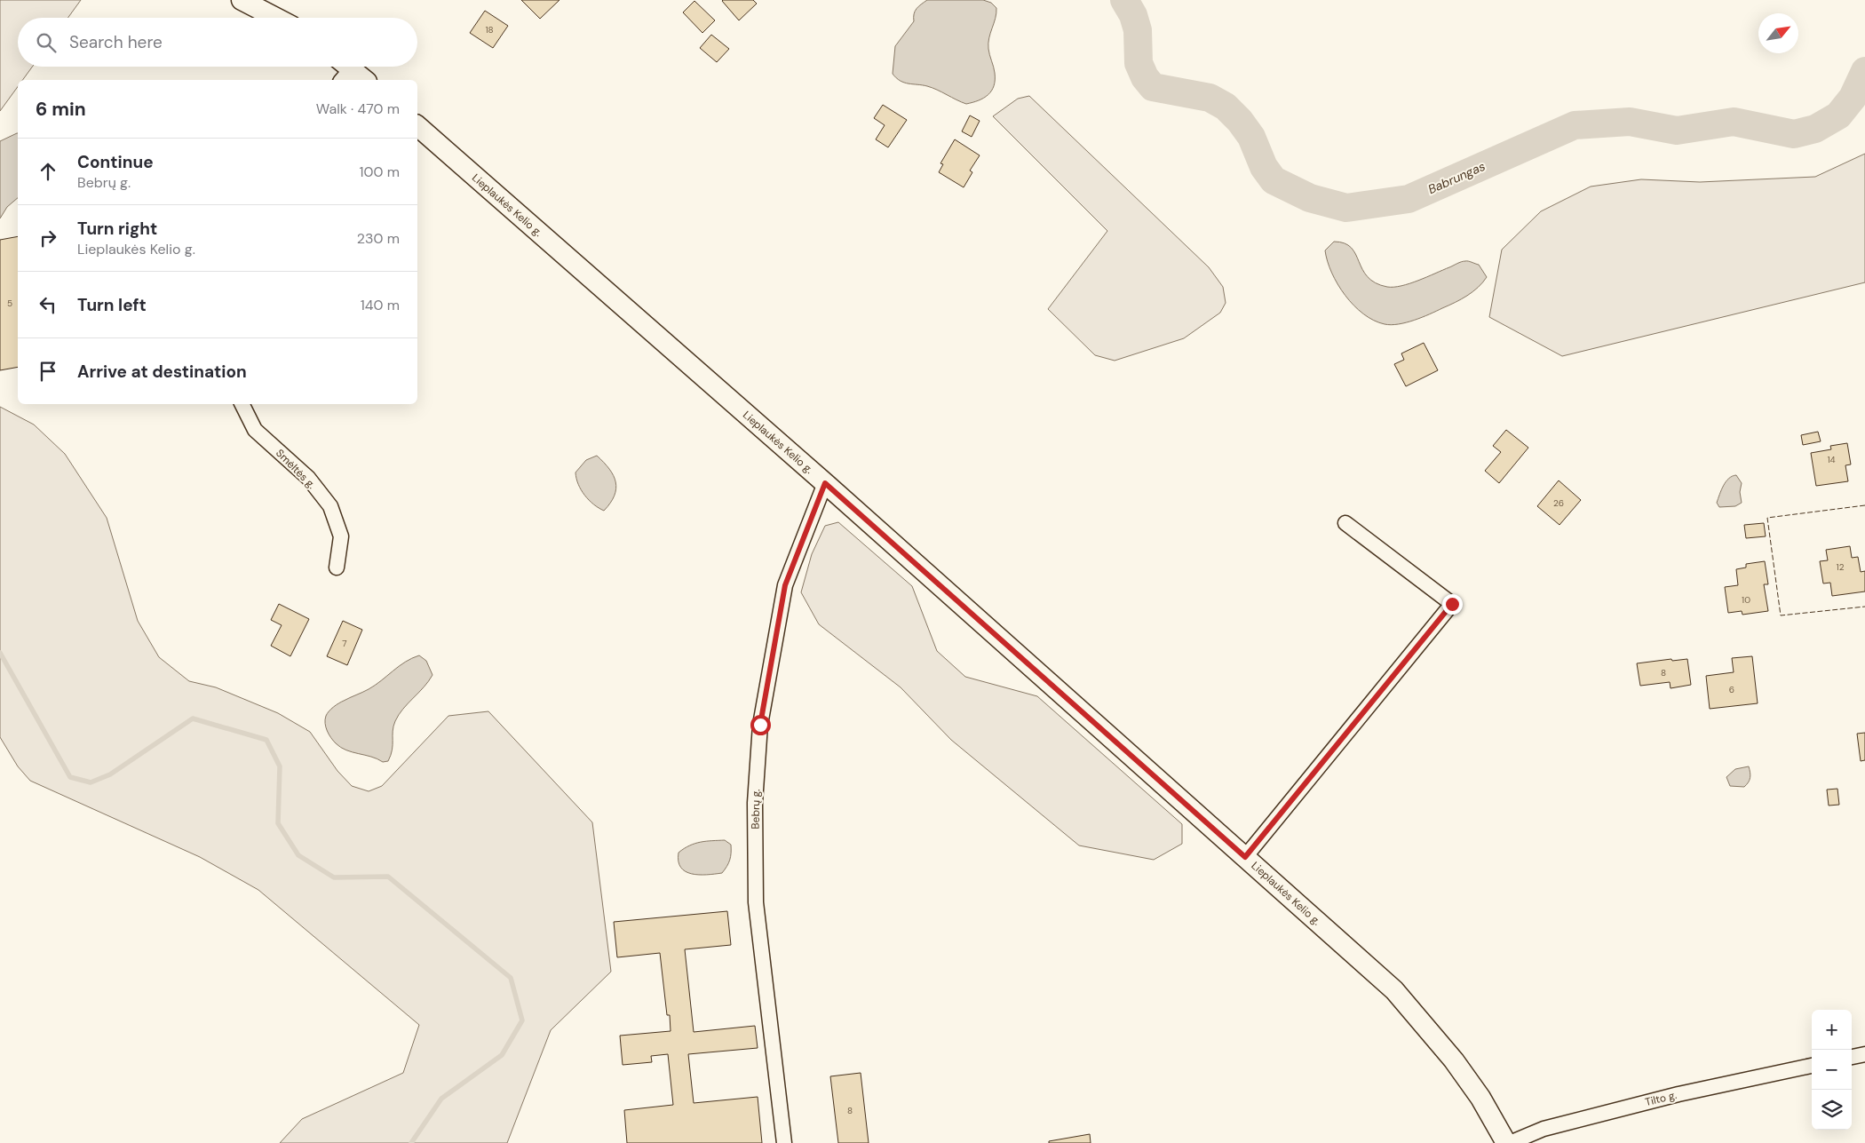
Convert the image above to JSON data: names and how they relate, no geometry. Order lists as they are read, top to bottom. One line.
{"streets":{"main road":["Lieplaukės Kelio g."],"street":["Smėltės g.","Bebrų g.","Tilto g."]},"crossings":[["Lieplaukės Kelio g.","Bebrų g."]],"water":["Babrungas"],"house_numbers":["18","5","14","26","12","10","7","8","6","8"],"north":"top right","page":{"search":"Search here","heading":["6 min","Walk · 470 m"],"list":[["Continue","Bebrų g.","100 m"],["Turn right","Lieplaukės Kelio g.","230 m"],["Turn left","140 m"],"Arrive at destination"],"map_buttons":["+","−"]}}
